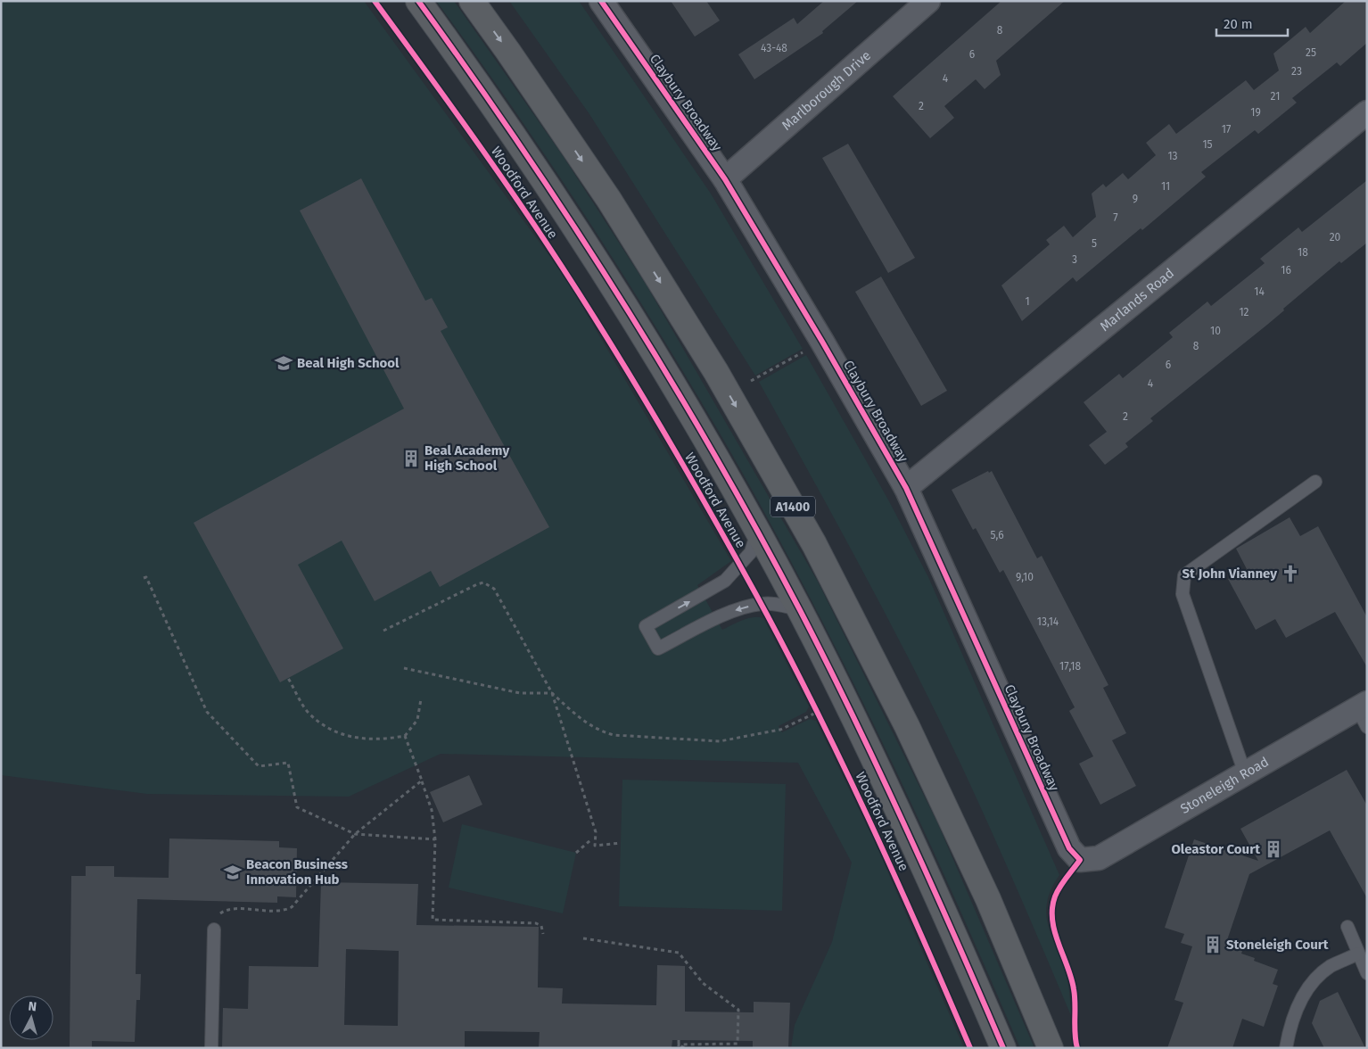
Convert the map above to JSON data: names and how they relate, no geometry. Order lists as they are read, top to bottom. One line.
{"streets":{"highway":["Woodford Avenue","A1400"],"street":["Marlborough Drive","Claybury Broadway","Marlands Road","Stoneleigh Road"]},"crossings":[["Marlborough Drive","Claybury Broadway"],["Claybury Broadway","Marlands Road"],["Claybury Broadway","Stoneleigh Road"]],"places":{"school or university":["Beal High School","Beacon Business Innovation Hub"],"building":["Beal Academy High School","Oleastor Court","Stoneleigh Court"],"church":["St John Vianney"]},"house_numbers":["8","43-48","25","6","23","4","21","2","19","17","15","13","11","9","7","20","5","18","3","16","14","1","12","10","8","6","4","2","5,6","9,10","13,14","17,18"],"scale_bar":"20 m","north":"top"}
